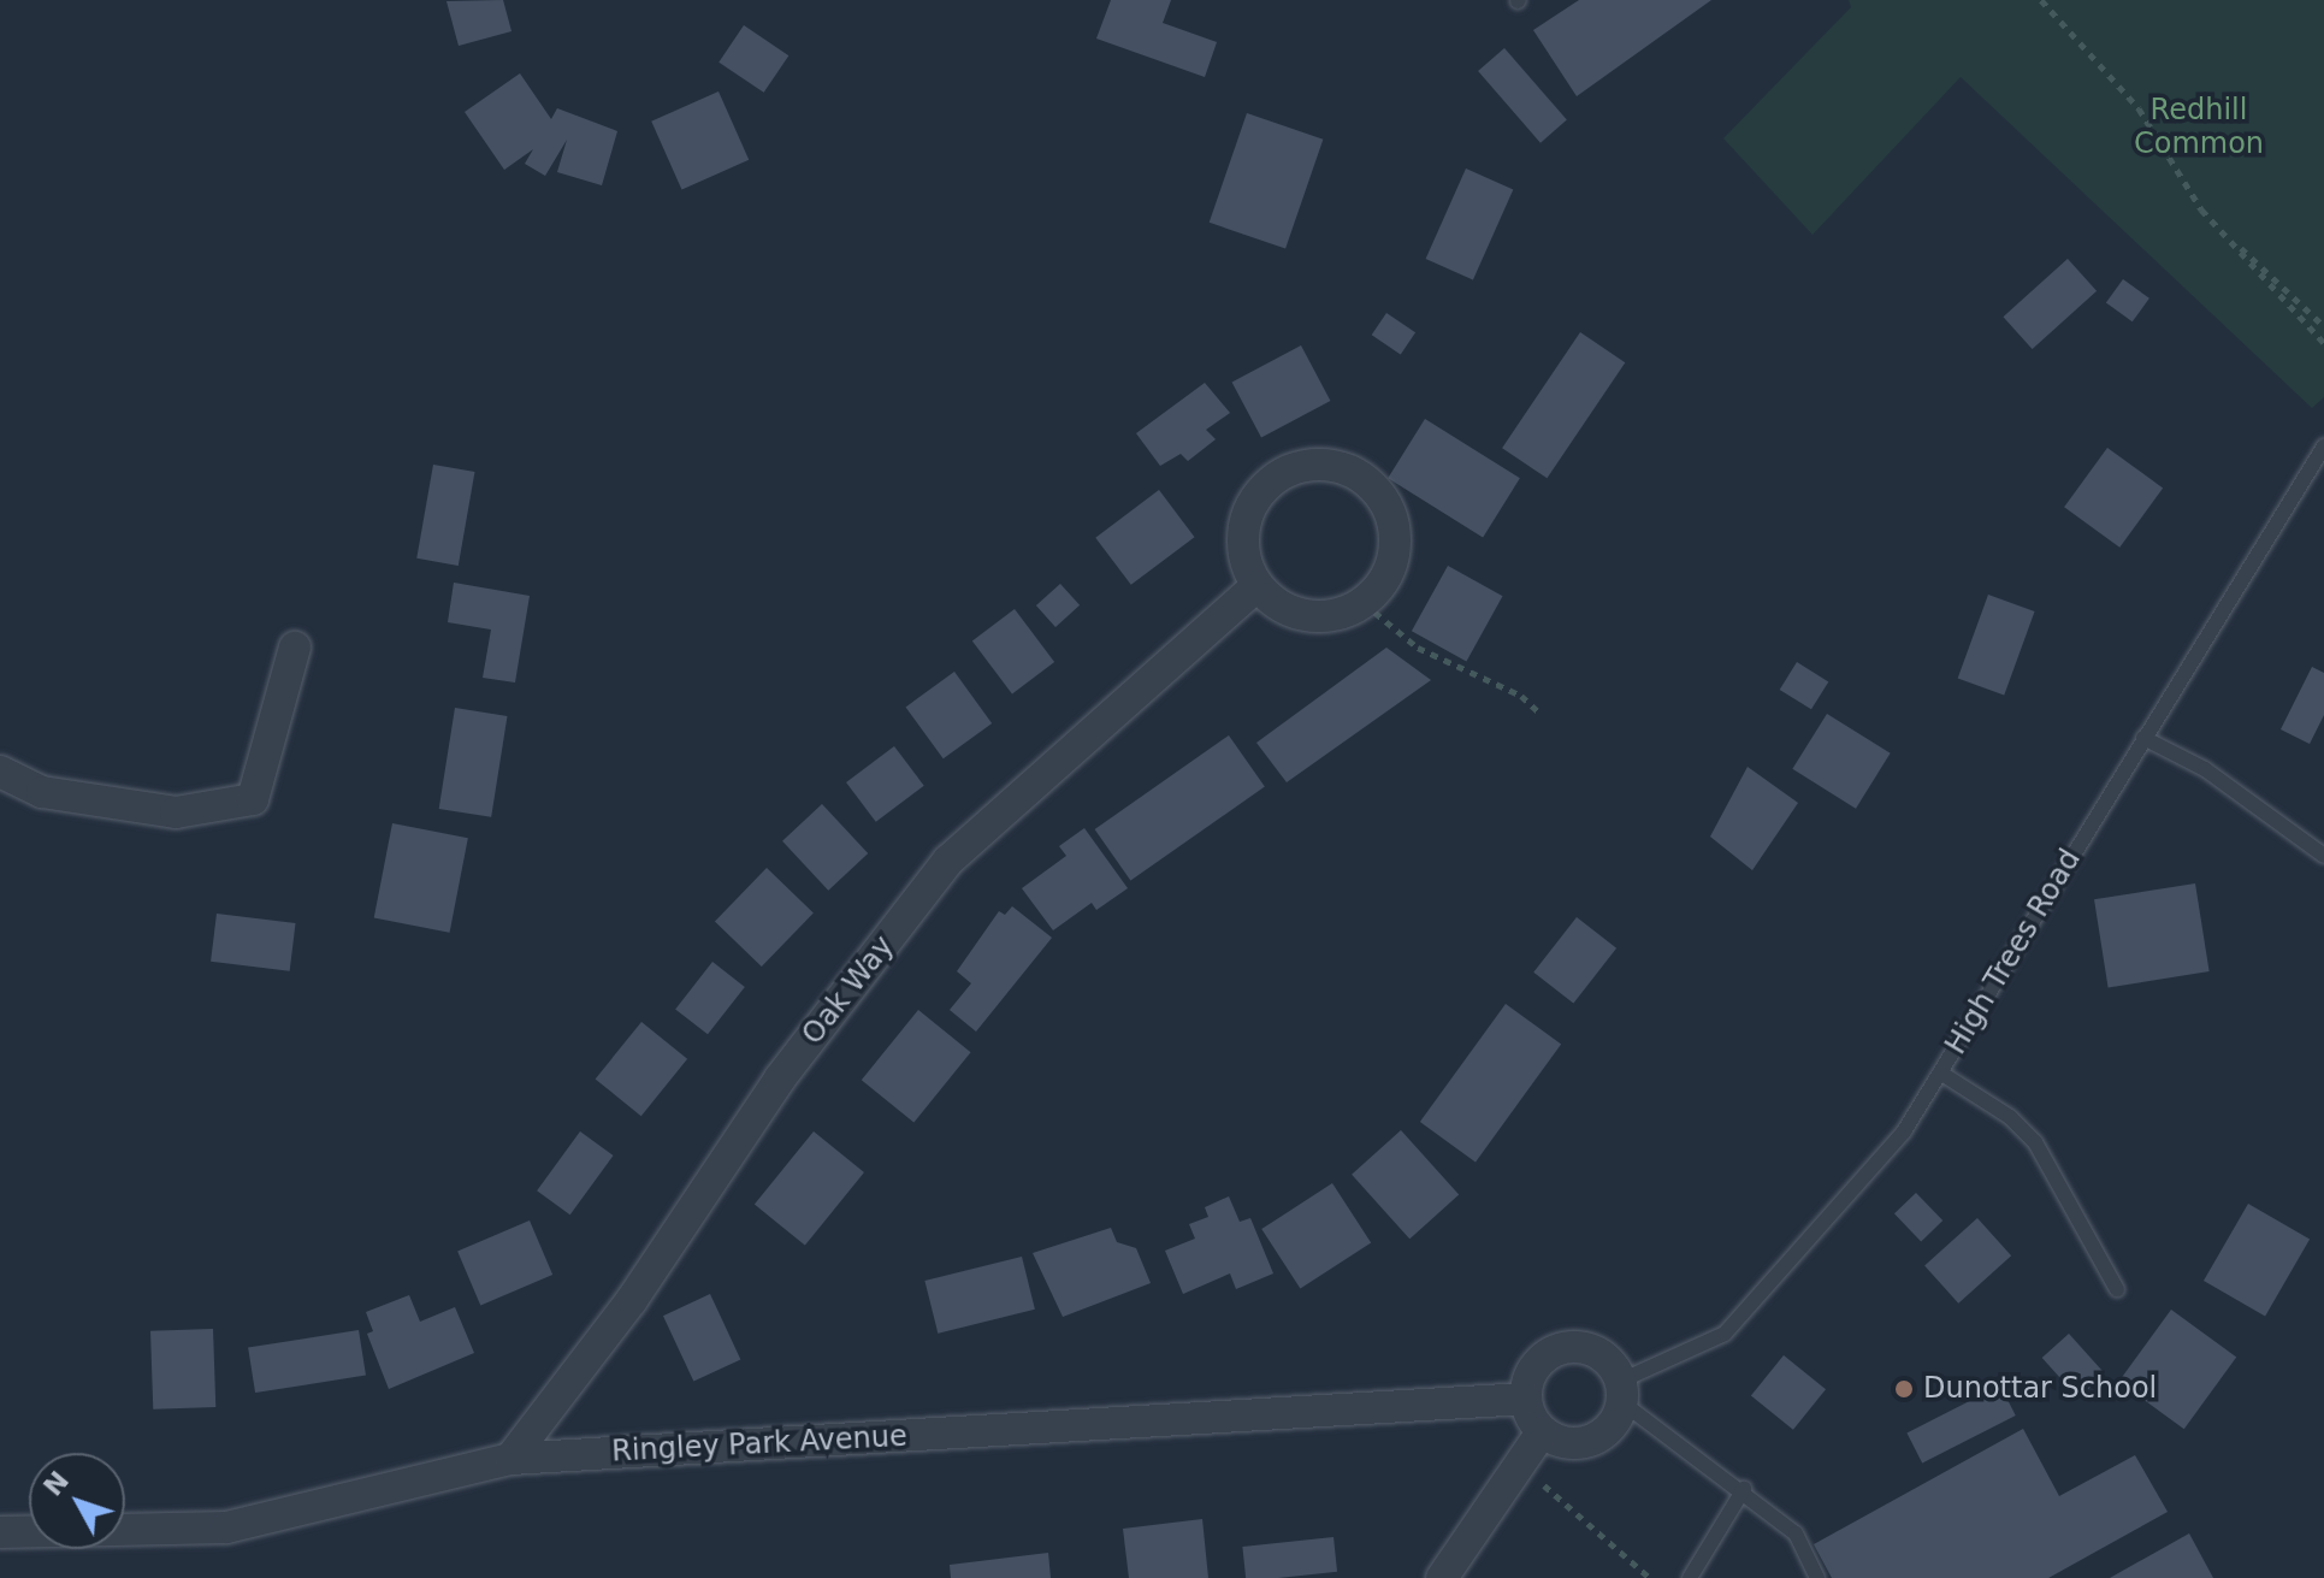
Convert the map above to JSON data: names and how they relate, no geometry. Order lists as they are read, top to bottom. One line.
{"streets":{"street":["Oak Way","Ringley Park Avenue"],"lane":["High Trees Road"]},"crossings":[["High Trees Road","Ringley Park Avenue"],["Oak Way","Ringley Park Avenue"]],"parks":["Redhill Common"],"places":["Dunottar School"],"north":"top left"}
